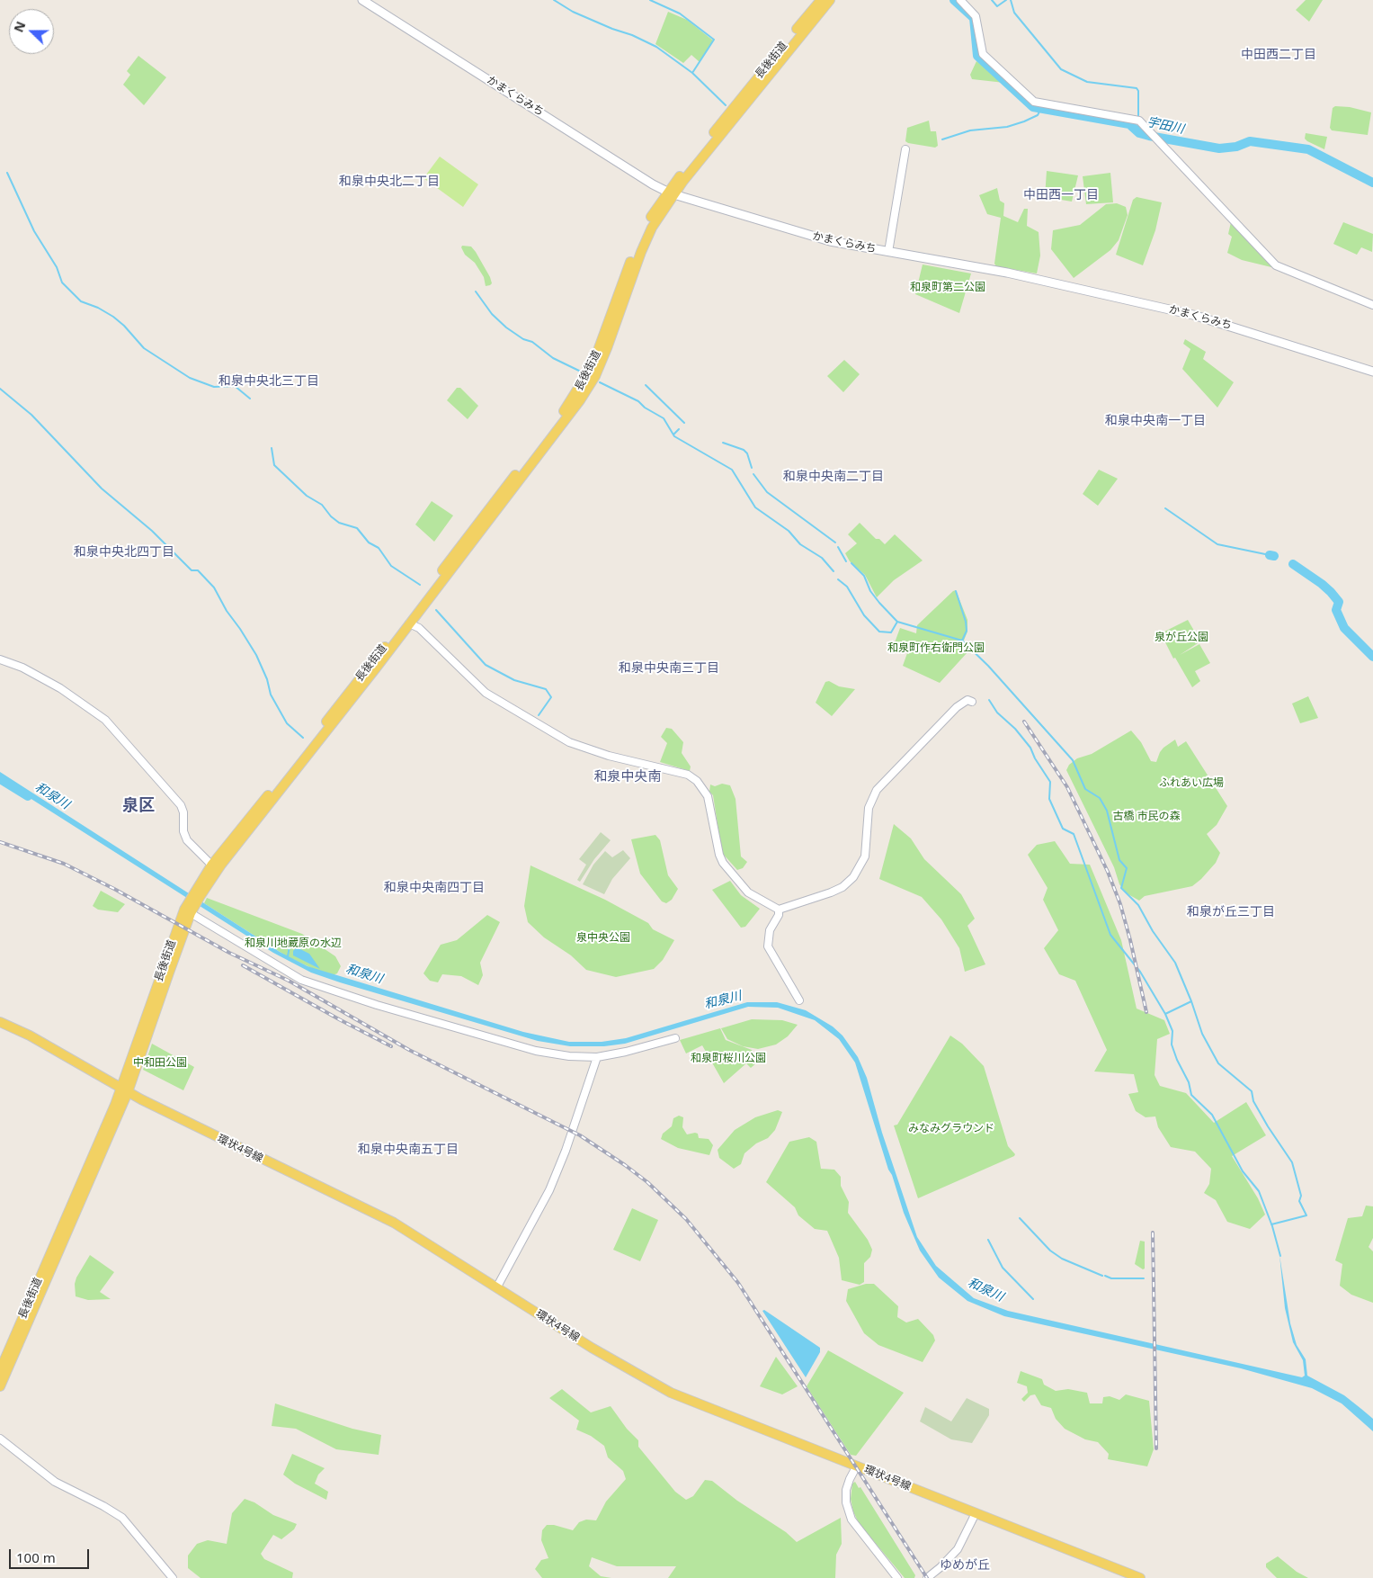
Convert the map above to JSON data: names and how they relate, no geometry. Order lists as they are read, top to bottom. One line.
{"streets":{"main road":["長後街道","かまくらみち","環状4号線"]},"crossings":[["長後街道","かまくらみち"],["長後街道","環状4号線"]],"districts":["中田西二丁目","和泉中央北二丁目","中田西一丁目","和泉中央北三丁目","和泉中央南一丁目","和泉中央南二丁目","和泉中央北四丁目","和泉中央南三丁目","和泉中央南","泉区","和泉中央南四丁目","和泉が丘三丁目","和泉中央南五丁目","ゆめが丘"],"water":["宇田川","和泉川"],"parks":["和泉町第二公園","泉が丘公園","和泉町作右衛門公園","ふれあい広場","古橋 市民の森","泉中央公園","和泉川地蔵原の水辺","和泉町桜川公園","中和田公園","みなみグラウンド"],"scale_bar":"100 m","north":"left"}
